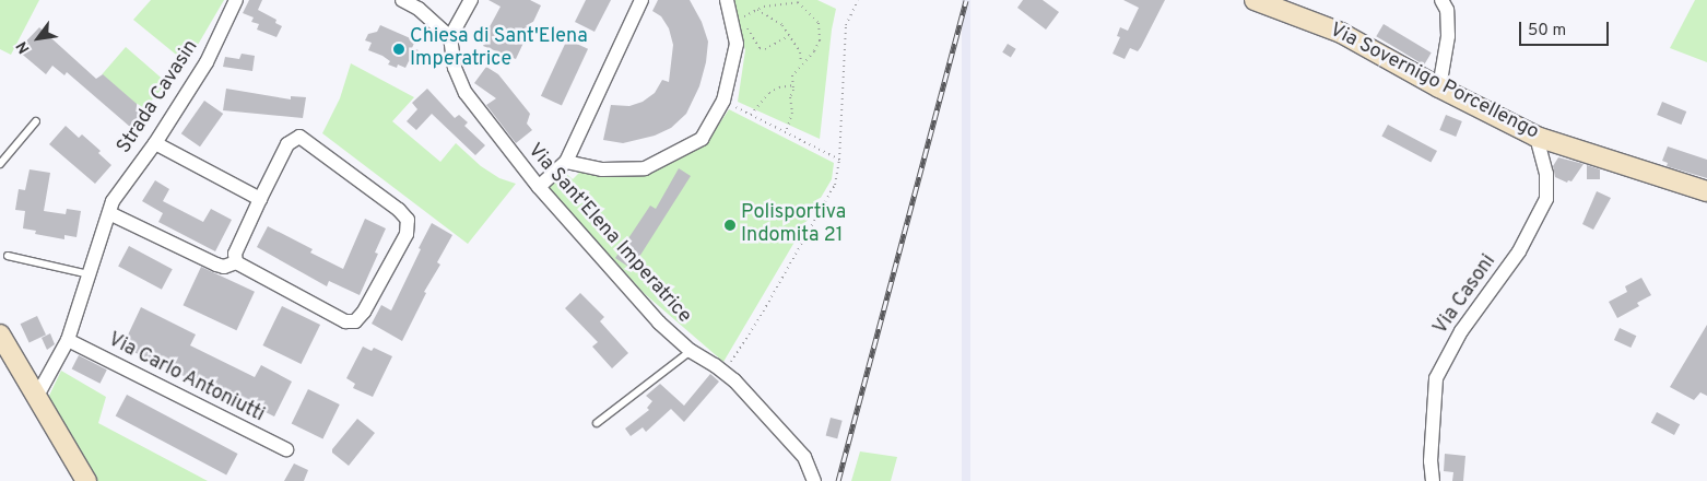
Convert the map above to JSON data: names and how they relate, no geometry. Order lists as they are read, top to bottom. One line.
{"streets":{"street":["Via Sovernigo Porcellengo","Strada Cavasin","Via Sant'Elena Imperatrice","Via Casoni","Via Carlo Antoniutti"]},"crossings":[["Via Sovernigo Porcellengo","Via Casoni"],["Strada Cavasin","Via Carlo Antoniutti"]],"places":["Chiesa di Sant'Elena Imperatrice","Polisportiva Indomita 21"],"scale_bar":"50 m","north":"bottom left"}
